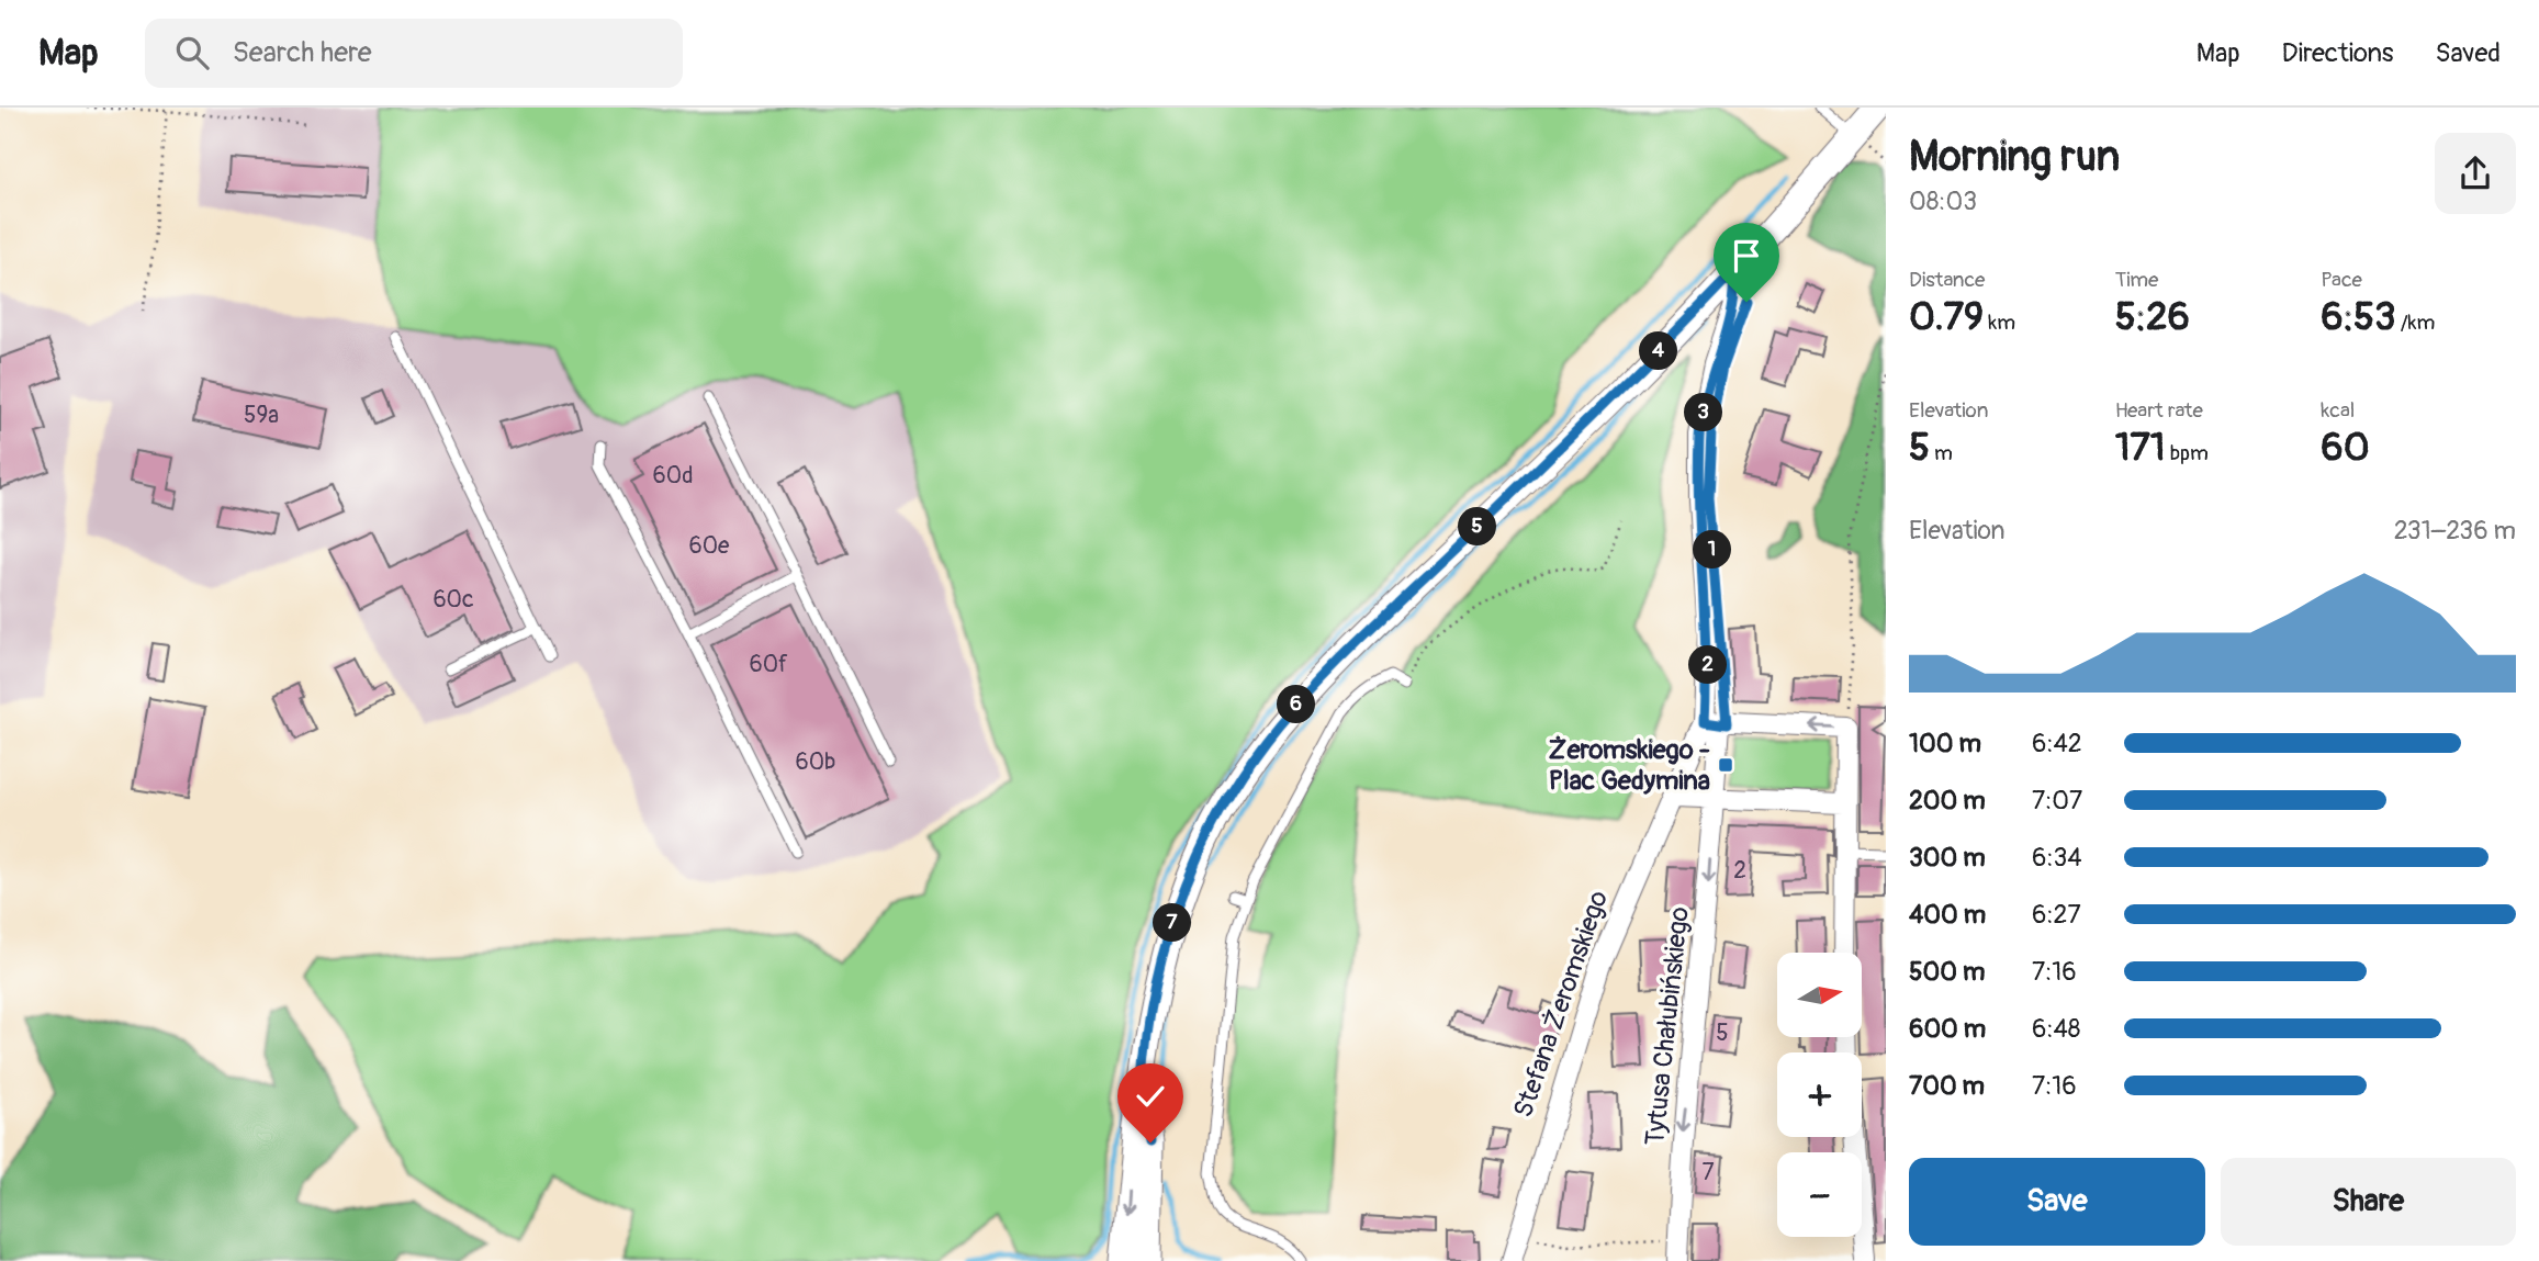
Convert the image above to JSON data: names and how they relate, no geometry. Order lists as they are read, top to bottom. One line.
{"streets":{"street":["Stefana Żeromskiego","Tytusa Chałubińskiego"]},"crossings":[["Stefana Żeromskiego","Tytusa Chałubińskiego"]],"places":{"transit":["Żeromskiego - Plac Gedymina"]},"house_numbers":["59a","60d","60e","60c","60f","60b","2","5","7"],"north":"right","page":{"header":"Map","search":"Search here","nav":["Map","Directions","Saved"],"heading":["Morning run","08:03"],"stats":[["Distance","0.79 km"],["Time","5:26"],["Pace","6:53 /km"],["Elevation","5 m"],["Heart rate","171 bpm"],["kcal","60"]],"pins":["4","3","5","1","2","6","7"],"chart":["Elevation","231–236 m"],"list":[{"name":"100 m","note":"6:42"},{"name":"200 m","note":"7:07"},{"name":"300 m","note":"6:34"},{"name":"400 m","note":"6:27"},{"name":"500 m","note":"7:16"},{"name":"600 m","note":"6:48"},{"name":"700 m","note":"7:16"}],"map_buttons":["+","−"],"buttons":["Save","Share"]}}
